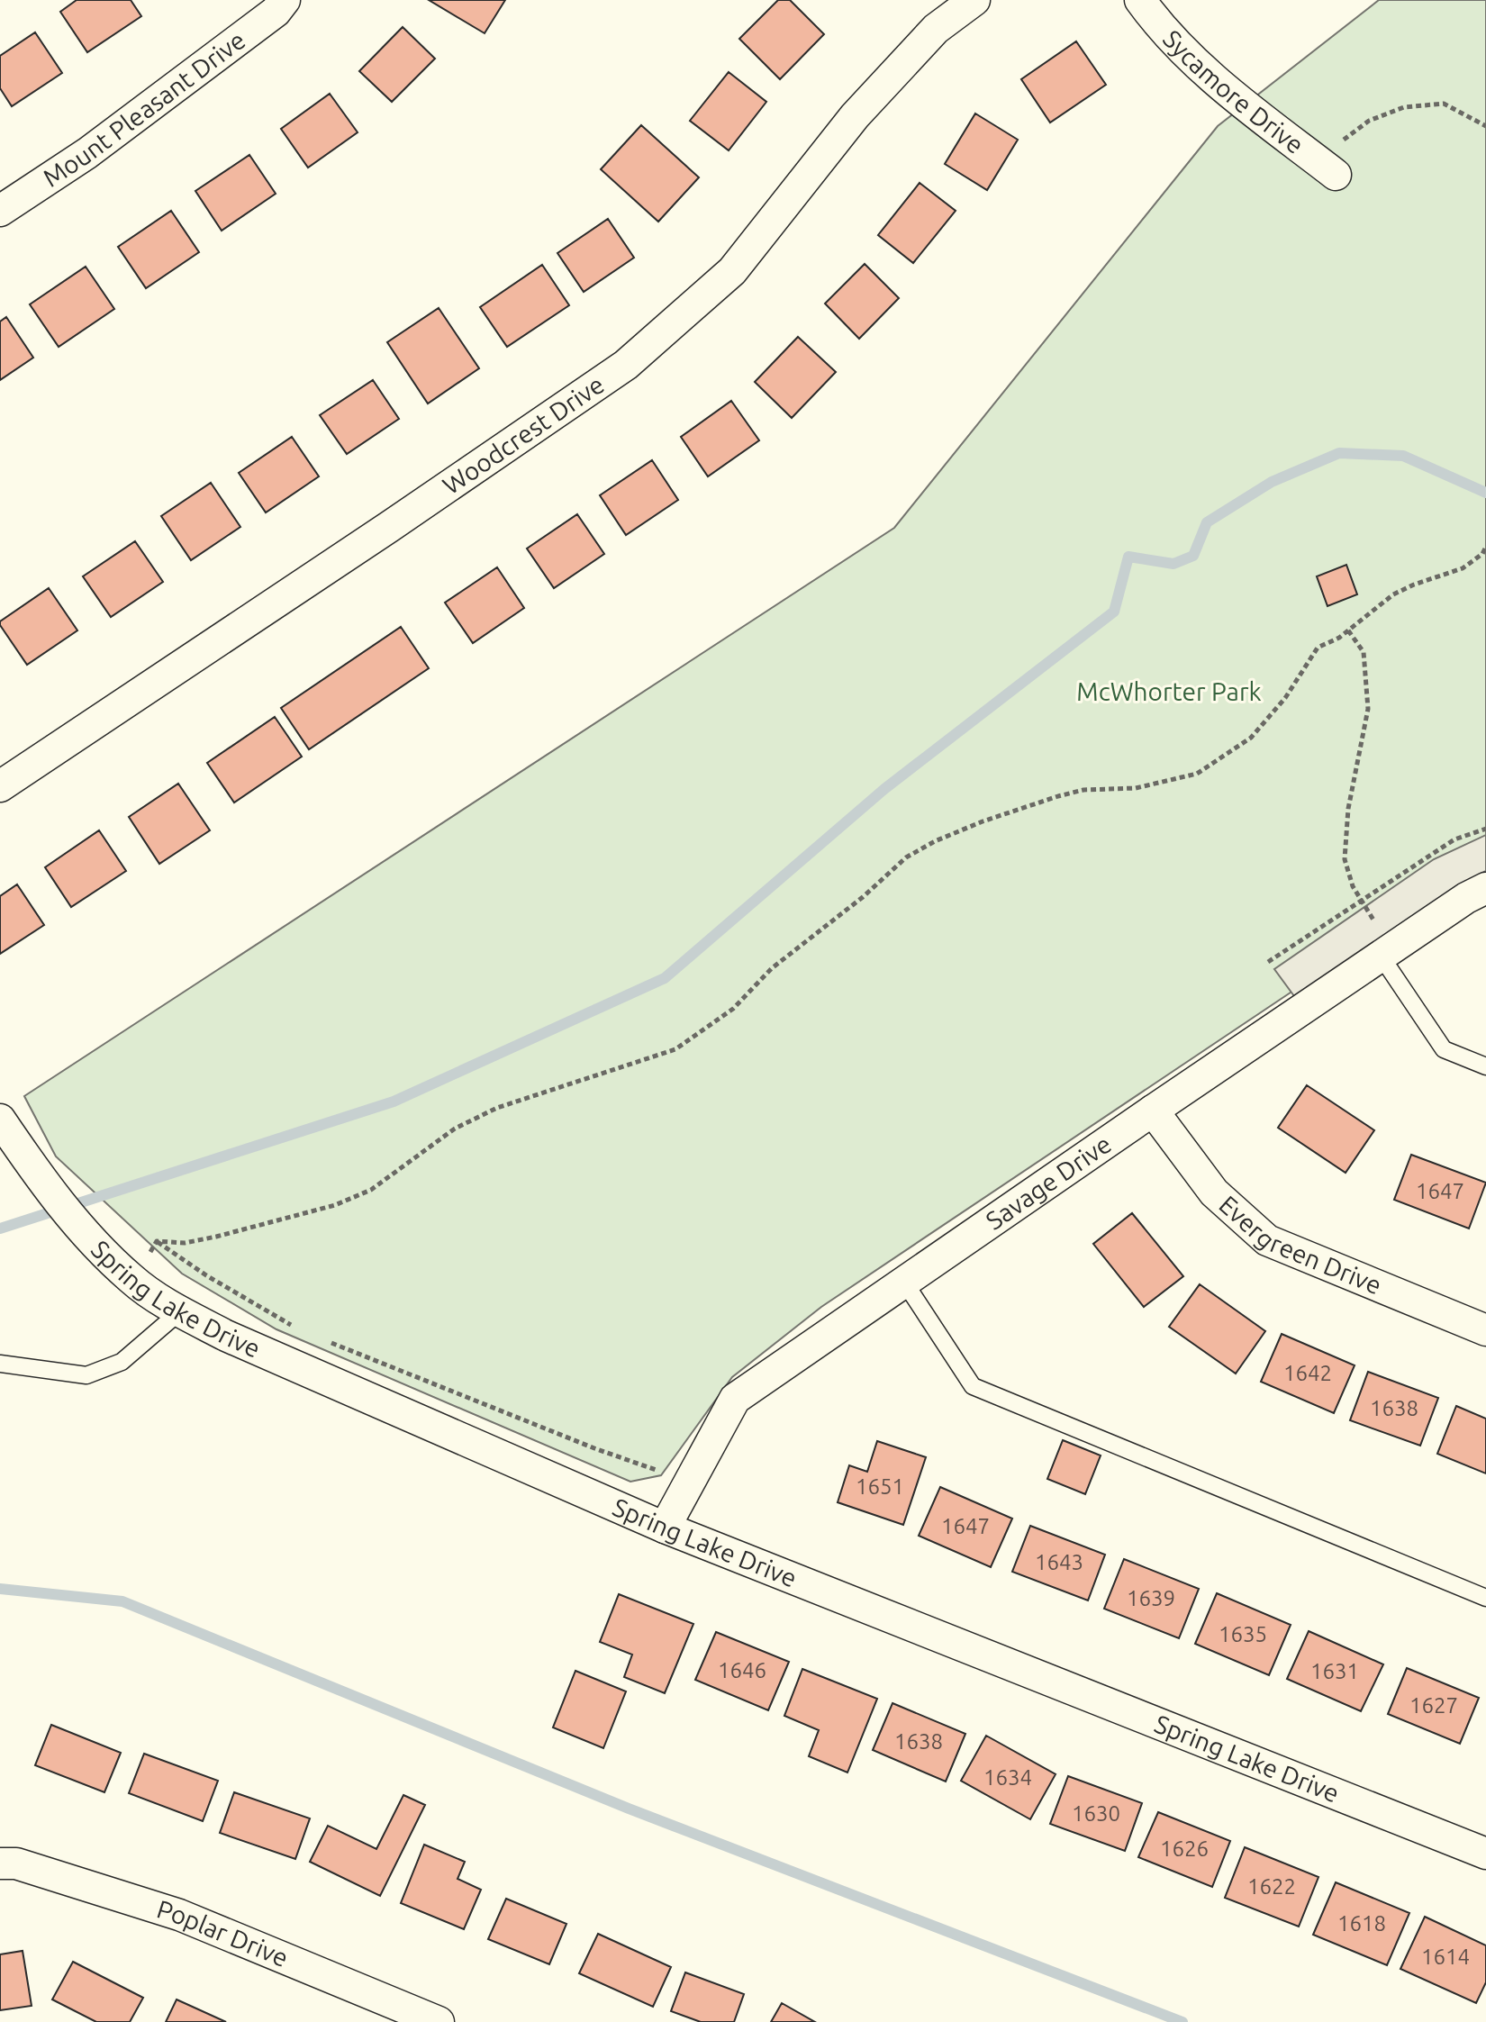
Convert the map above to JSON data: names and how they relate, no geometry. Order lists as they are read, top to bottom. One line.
{"streets":{"street":["Sycamore Drive","Mount Pleasant Drive","Woodcrest Drive","Savage Drive","Evergreen Drive","Spring Lake Drive","Poplar Drive"]},"crossings":[["Savage Drive","Evergreen Drive"],["Savage Drive","Spring Lake Drive"]],"parks":["McWhorter Park"],"house_numbers":["1647","1642","1638","1651","1647","1643","1639","1635","1646","1631","1627","1638","1634","1630","1626","1622","1618","1614"]}
